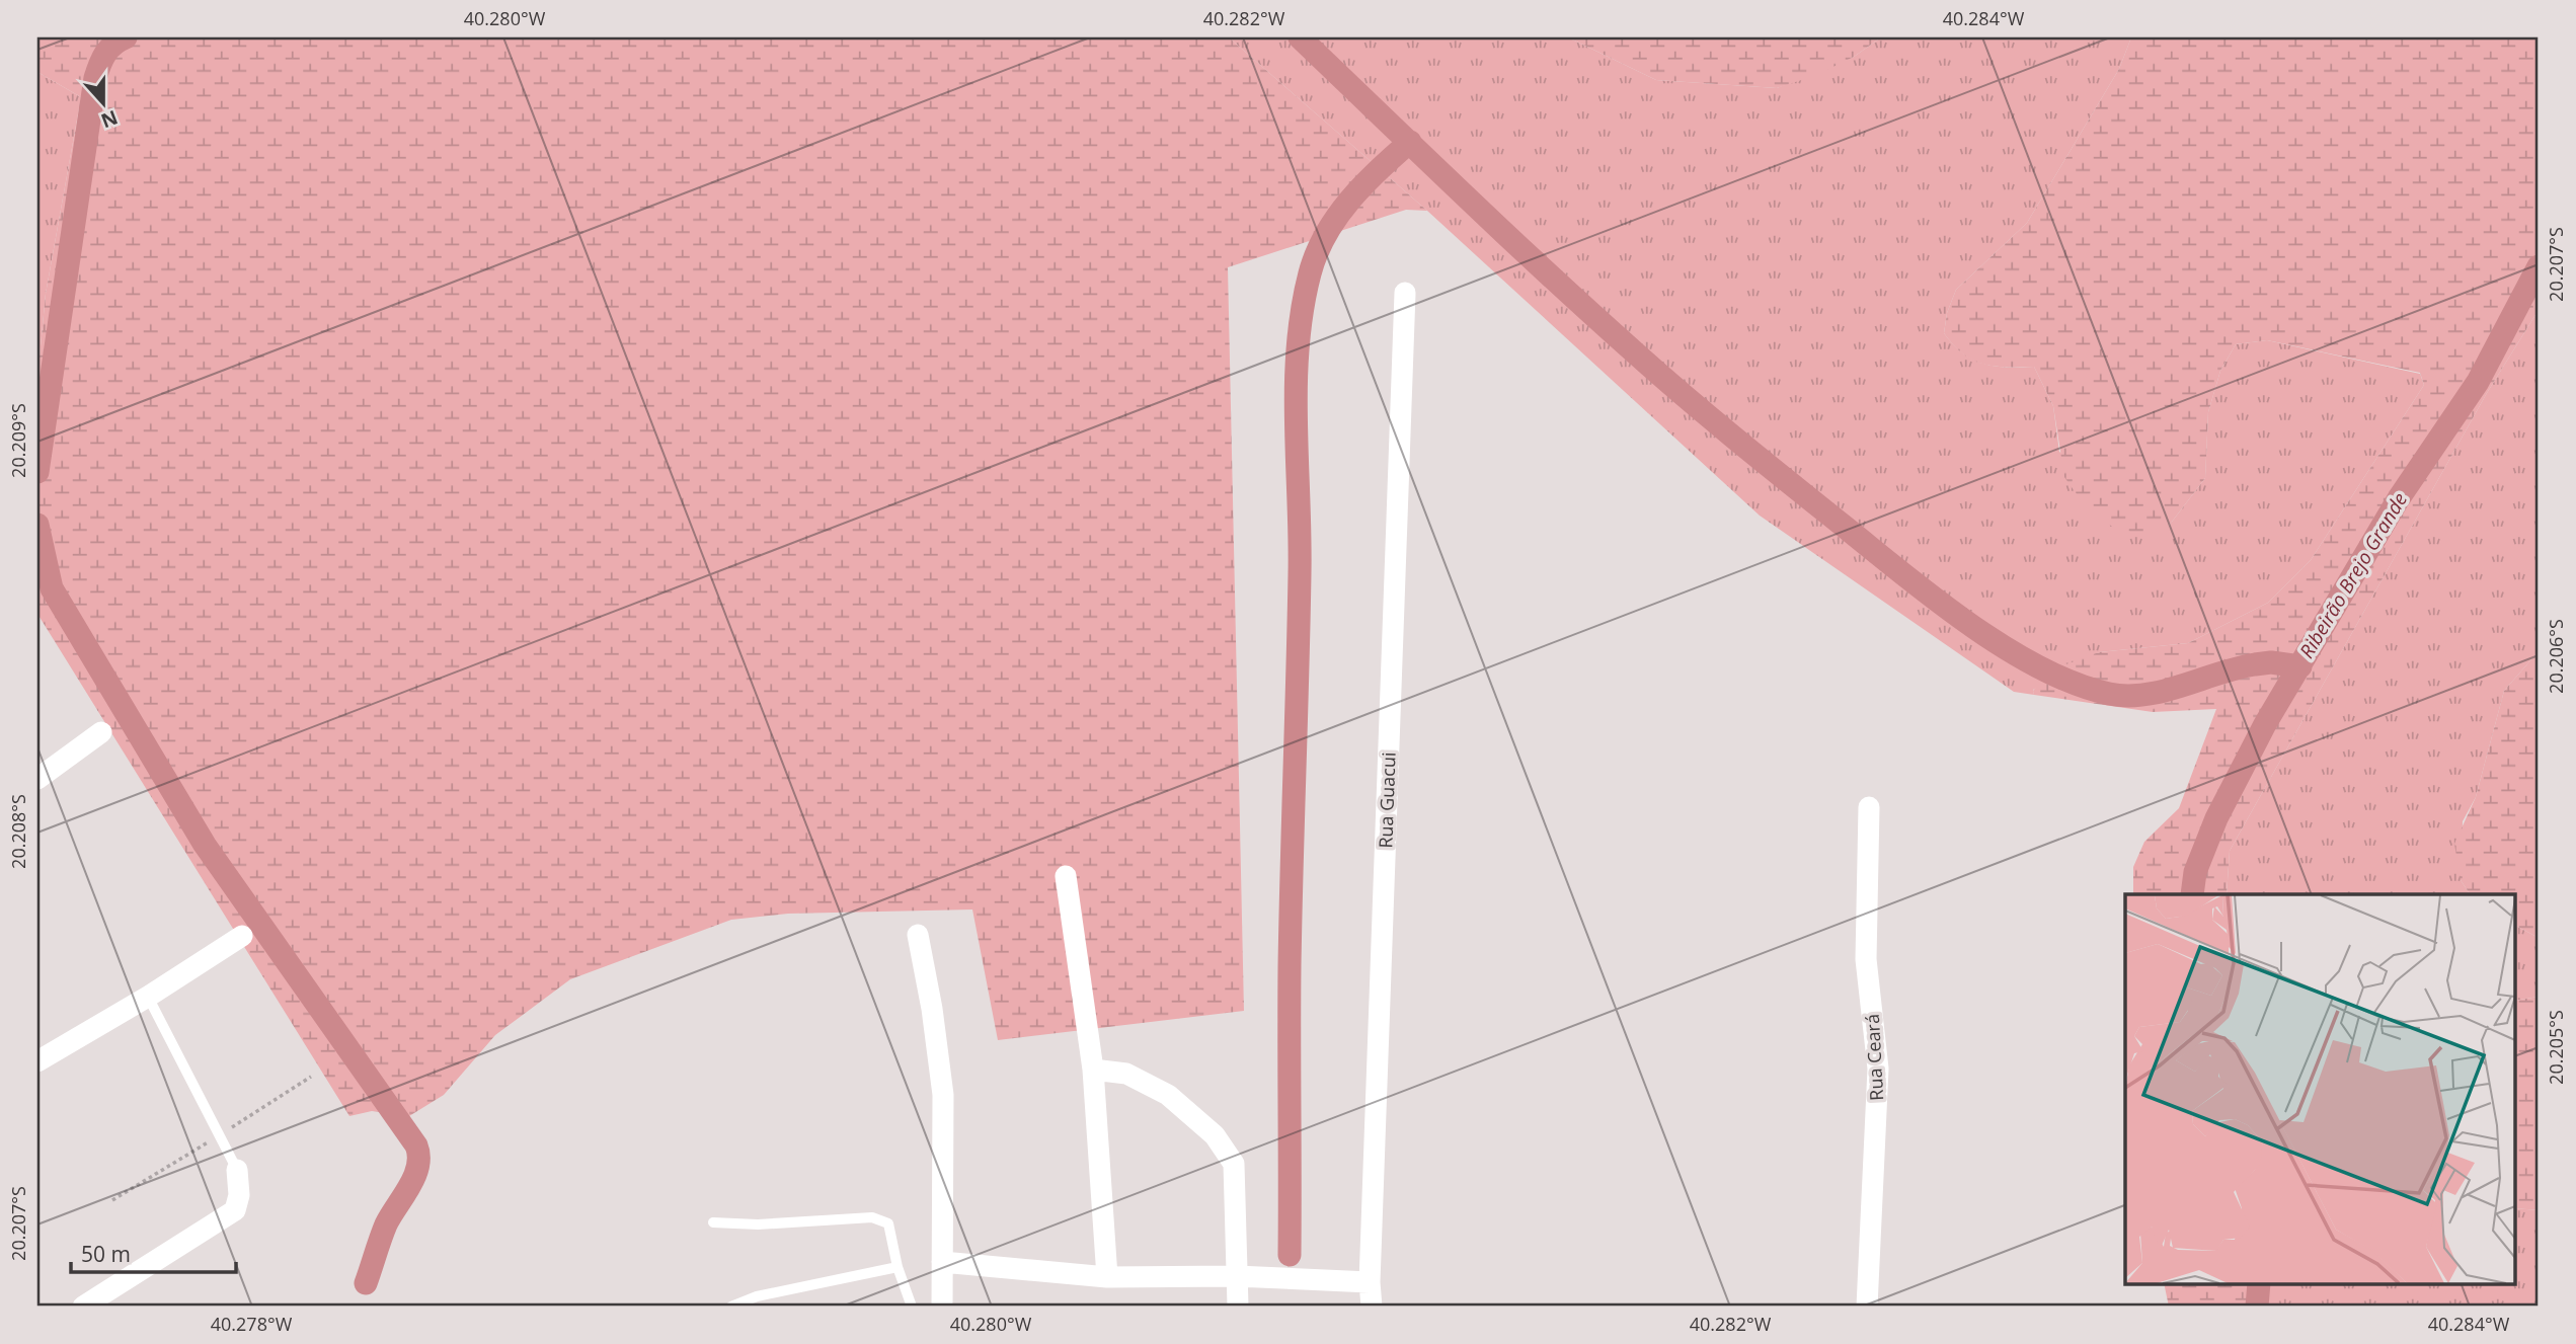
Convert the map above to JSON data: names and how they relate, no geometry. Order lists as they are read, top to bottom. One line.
{"streets":{"street":["Rua Guacui","Rua Ceará"]},"water":["Ribeirão Brejo Grande"],"scale_bar":"50 m","north":"bottom","coordinates":["40.280°W","40.282°W","40.284°W","20.207°S","20.209°S","20.206°S","20.208°S","20.205°S","40.278°W"]}
